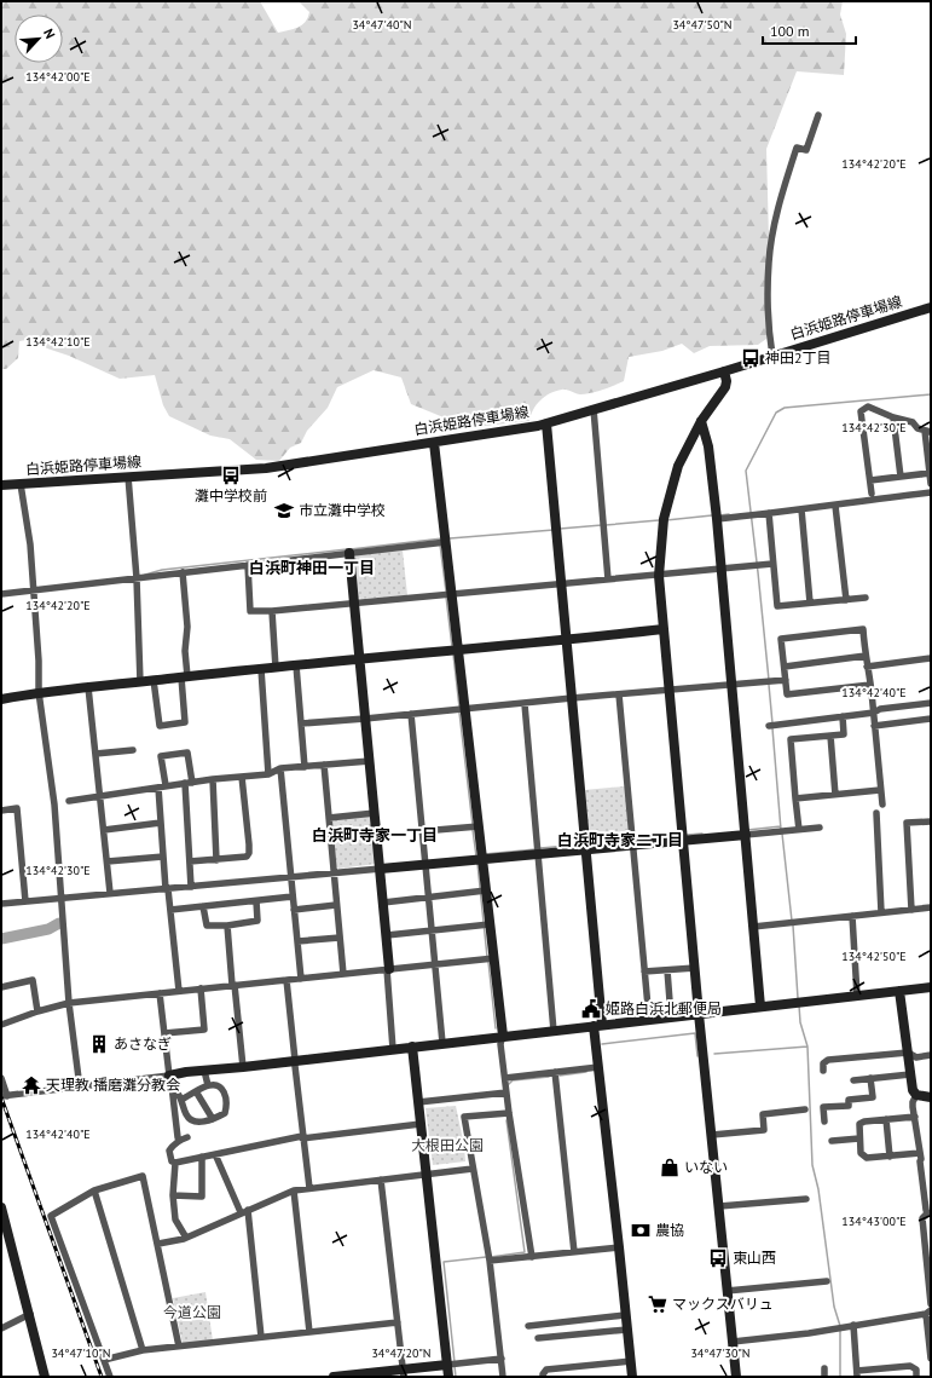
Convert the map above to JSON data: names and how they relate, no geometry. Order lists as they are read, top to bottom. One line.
{"streets":{"street":["白浜姫路停車場線"]},"districts":["白浜町神田一丁目","白浜町寺家一丁目","白浜町寺家二丁目"],"parks":["大根田公園","今道公園"],"places":{"bus stop":["神田2丁目","灘中学校前","東山西"],"school or university":["市立灘中学校"],"public building":["姫路白浜北郵便局"],"building":["あさなぎ"],"temple":["天理教 播磨灘分教会"],"shop":["いない"],"bank":["農協"],"supermarket":["マックスバリュ"]},"scale_bar":"100 m","north":"top right","coordinates":["34°47'40\"N","34°47'50\"N","134°42'00\"E","134°42'20\"E","134°42'10\"E","134°42'30\"E","134°42'40\"E","134°42'50\"E","134°43'00\"E","34°47'10\"N","34°47'20\"N","34°47'30\"N"]}
